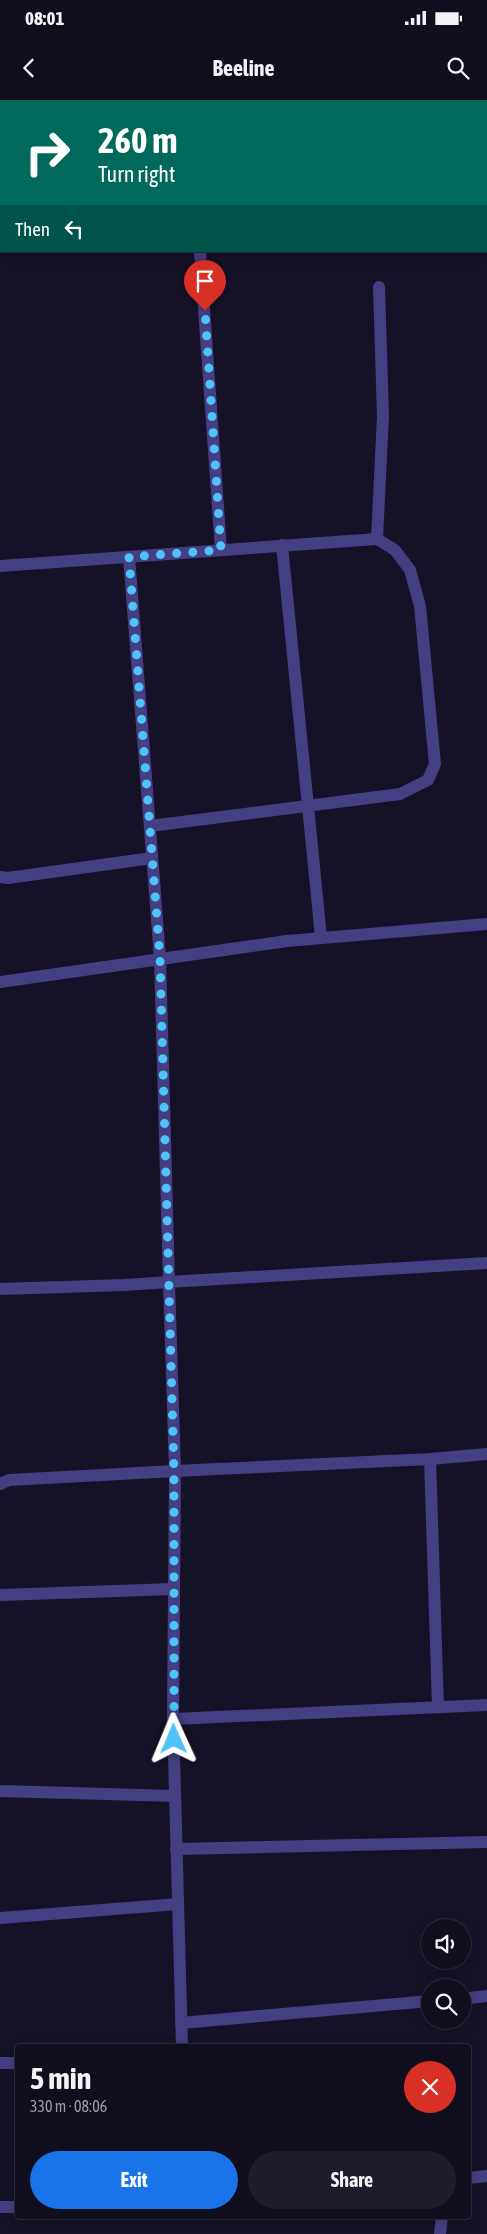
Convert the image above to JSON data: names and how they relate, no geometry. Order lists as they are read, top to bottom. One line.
{"page":{"status":"08:01","header":"Beeline","turn":["260 m","Turn right"],"then":"Then","heading":["5 min","330 m · 08:06"],"buttons":["Exit","Share"]}}
